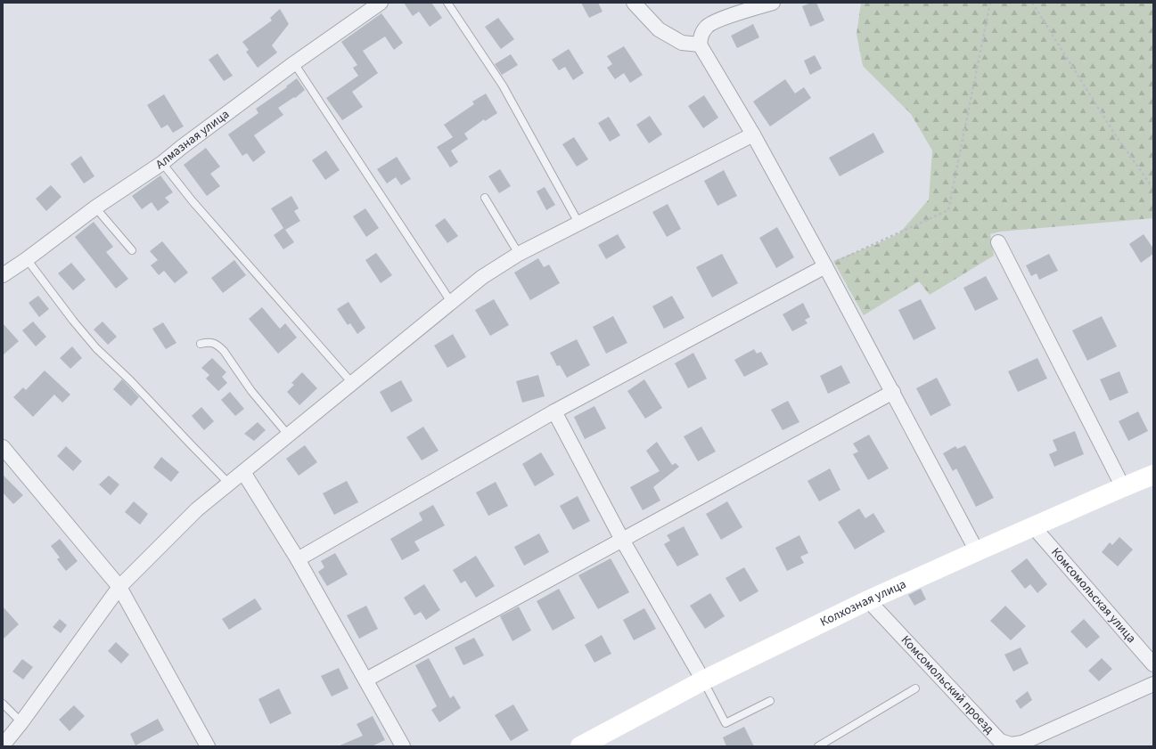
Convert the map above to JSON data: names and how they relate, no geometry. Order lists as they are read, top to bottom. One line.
{"streets":{"main road":["Колхозная улица"],"street":["Алмазная улица","Комсомольская улица","Комсомольский проезд"]},"crossings":[["Комсомольская улица","Колхозная улица"],["Колхозная улица","Комсомольский проезд"]]}
